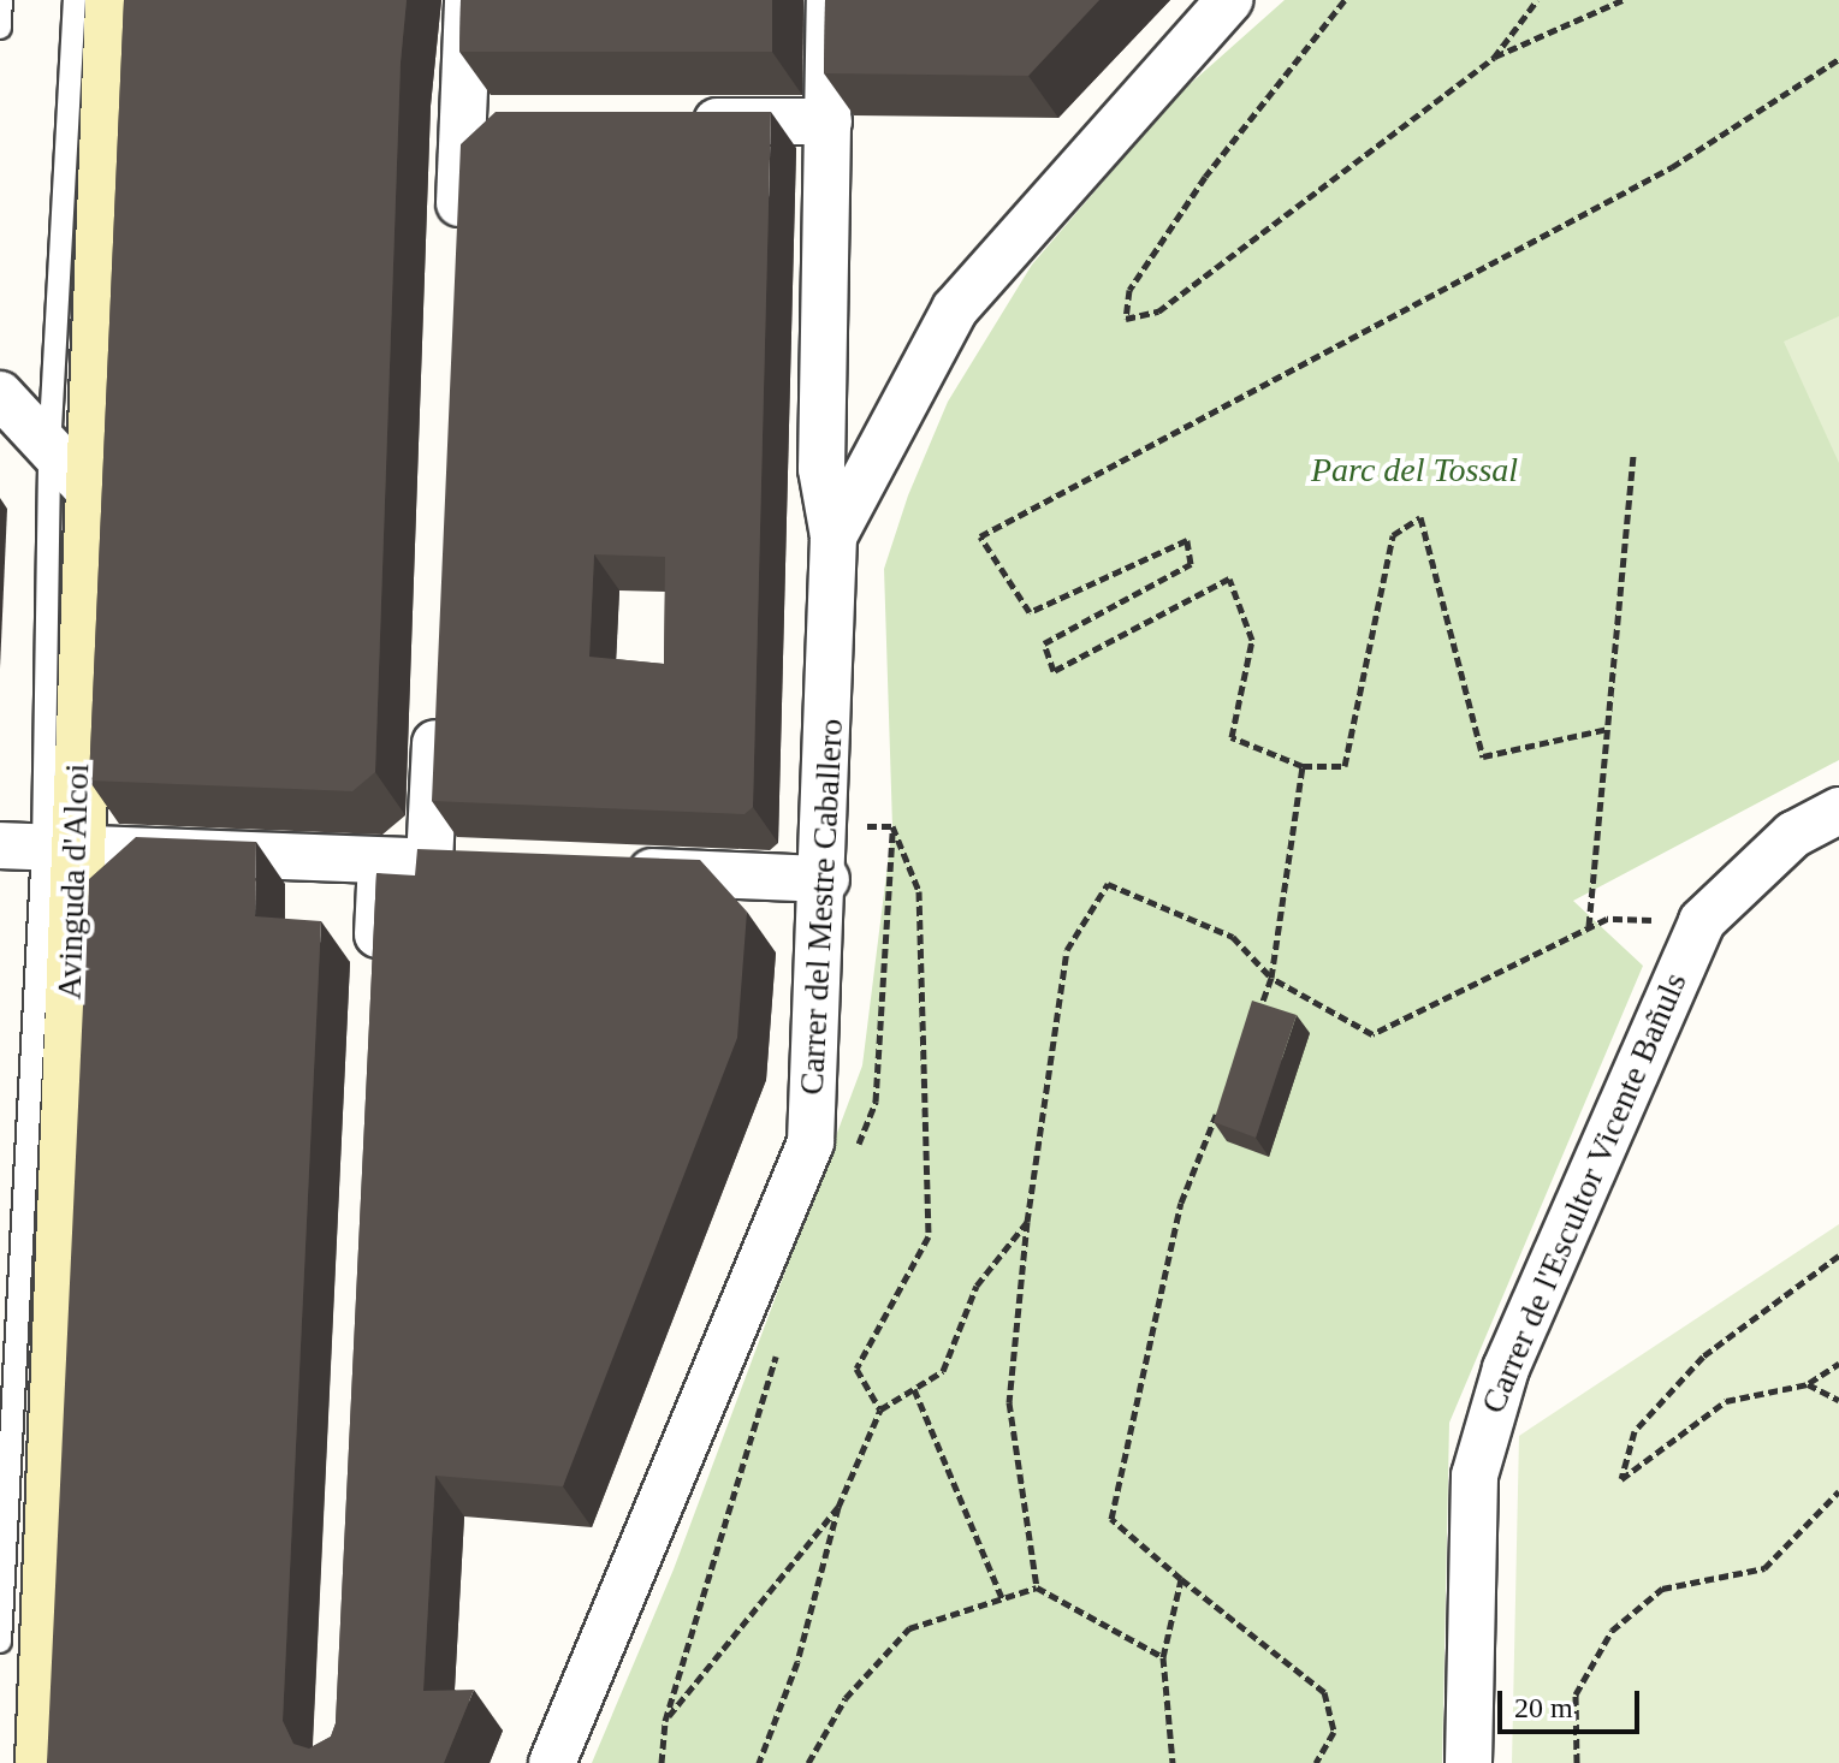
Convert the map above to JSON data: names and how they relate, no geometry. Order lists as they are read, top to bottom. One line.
{"streets":{"main road":["Avinguda d'Alcoi"],"street":["Carrer del Mestre Caballero","Carrer de l'Escultor Vicente Bañuls"]},"parks":["Parc del Tossal"],"scale_bar":"20 m"}
